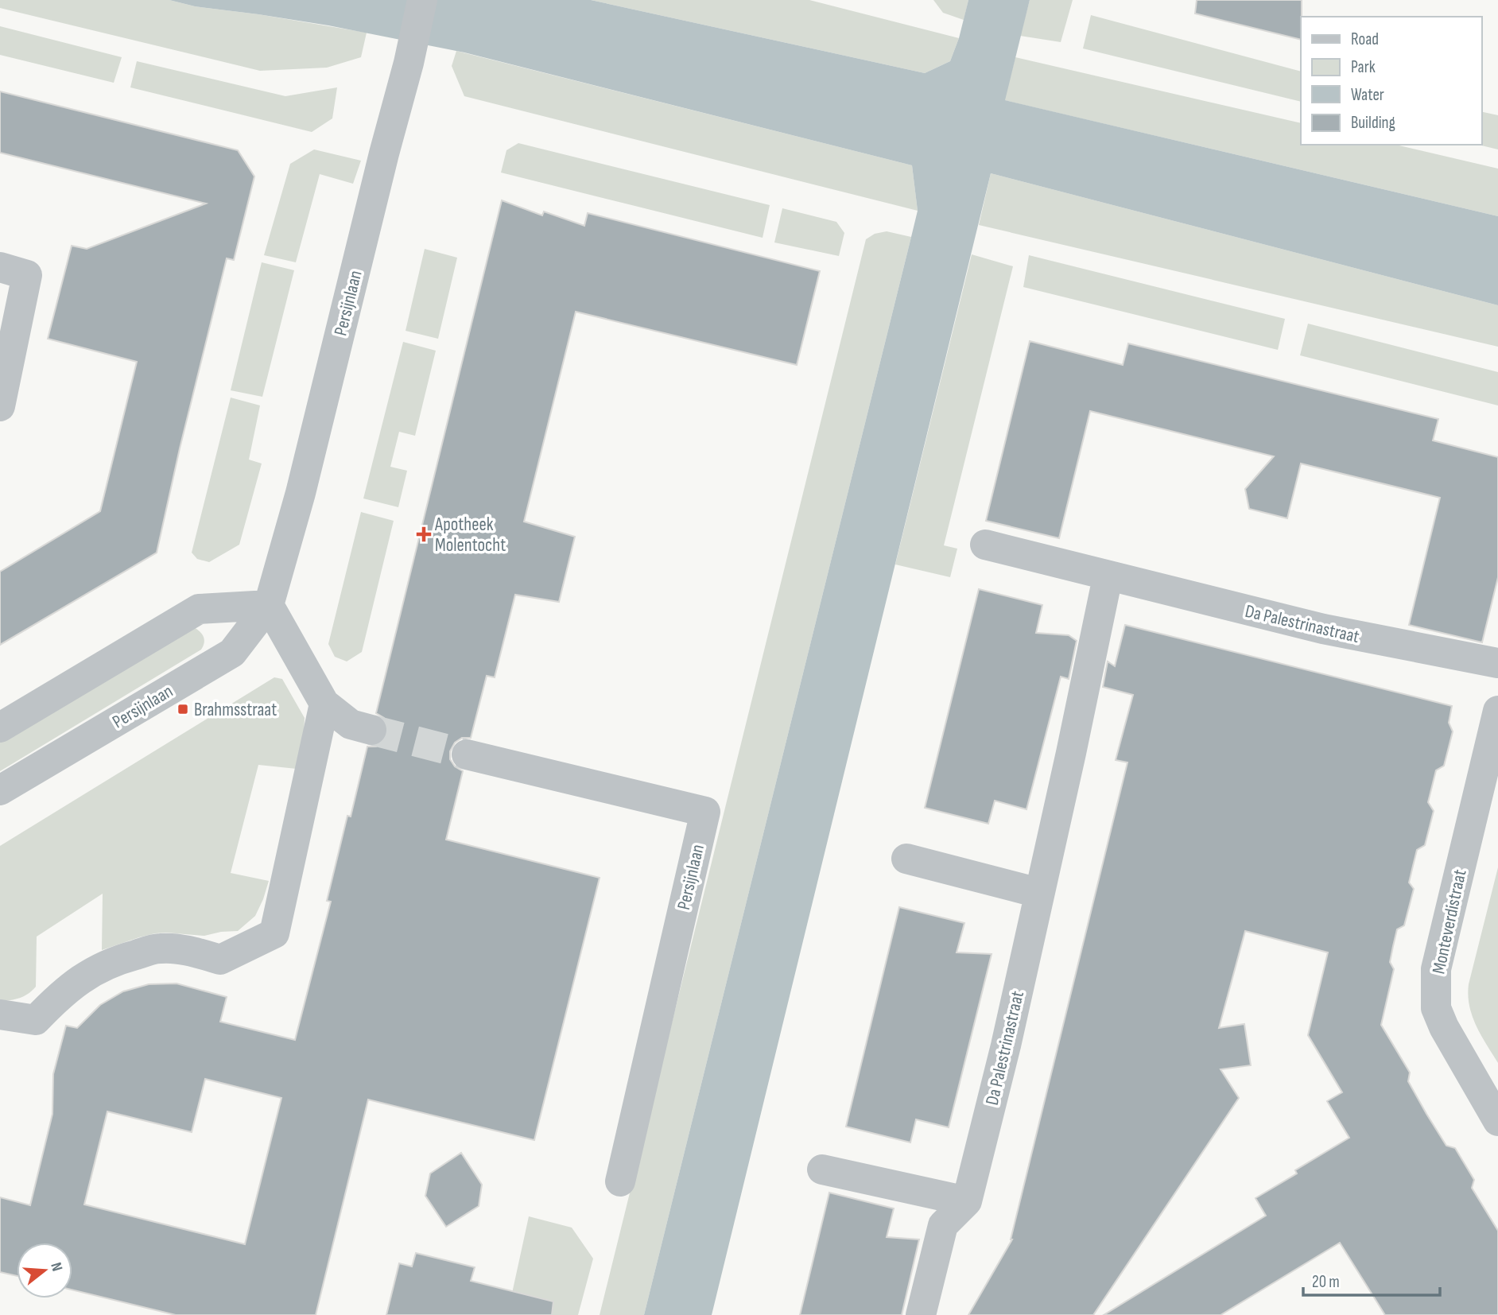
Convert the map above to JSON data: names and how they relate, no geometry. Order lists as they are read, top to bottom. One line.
{"streets":{"street":["Persijnlaan","Da Palestrinastraat","Monteverdistraat"]},"places":{"health":["Apotheek Molentocht"],"transit":["Brahmsstraat"]},"legend":["Road","Park","Water","Building"],"scale_bar":"20 m","north":"right"}
